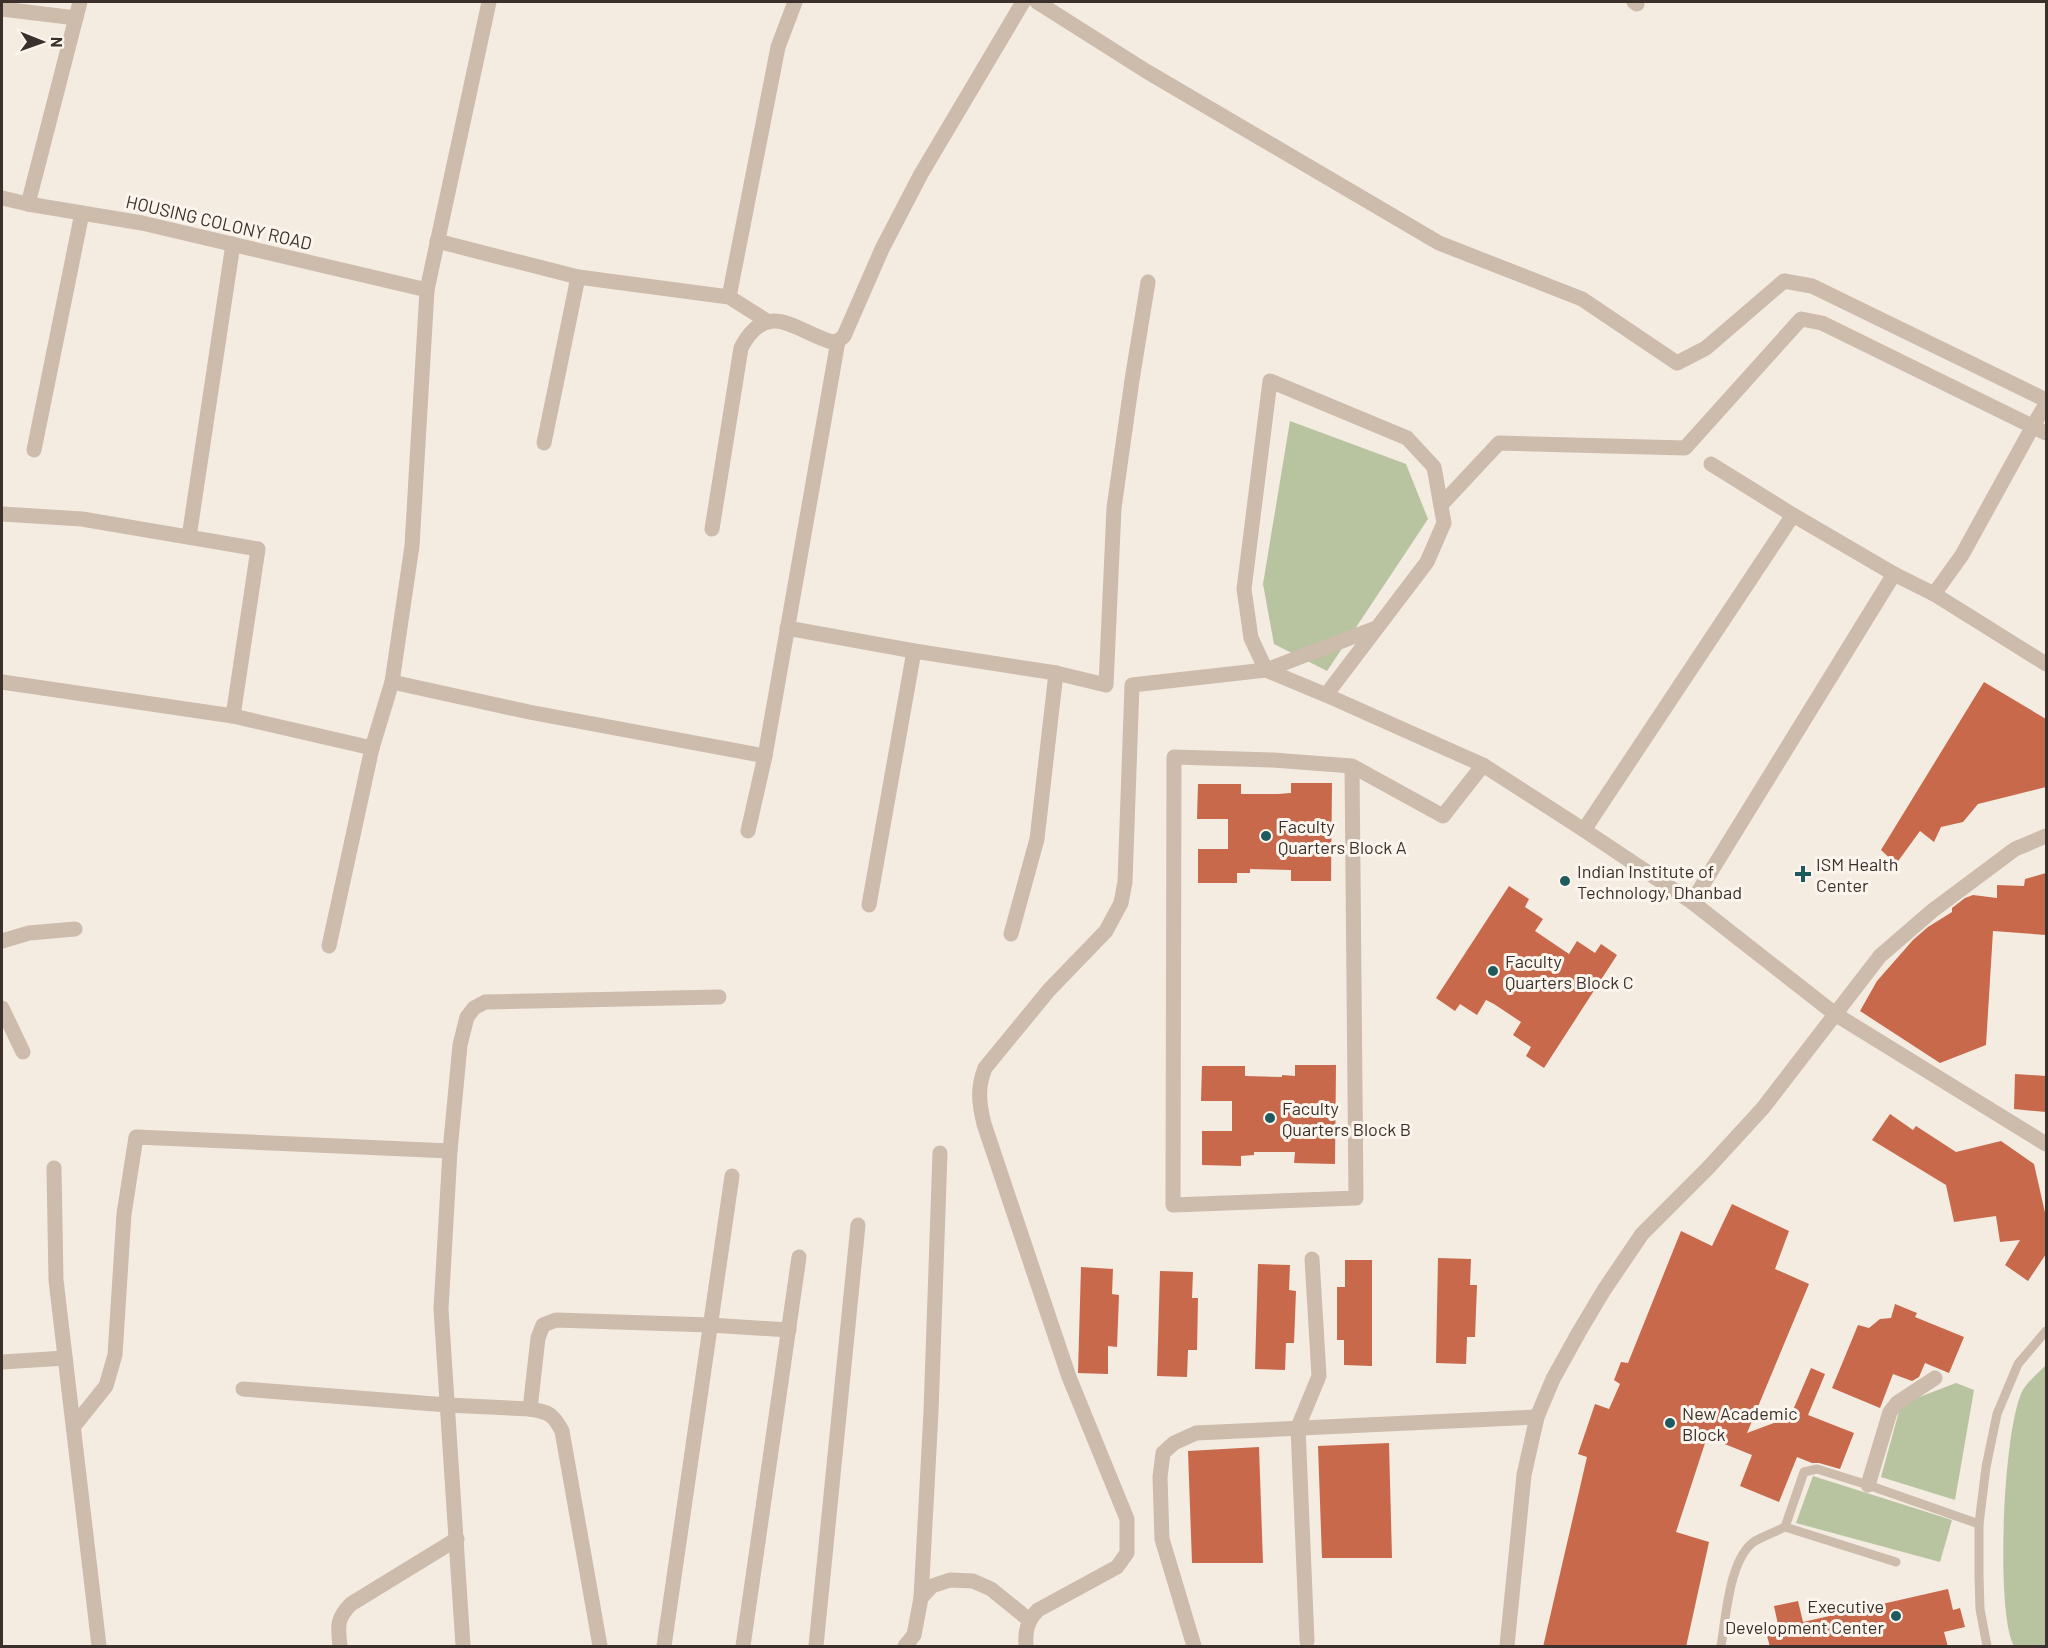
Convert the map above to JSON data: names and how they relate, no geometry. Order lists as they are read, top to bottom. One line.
{"streets":{"street":["HOUSING COLONY ROAD"]},"places":{"other":["Faculty Quarters Block A","Indian Institute of Technology, Dhanbad","Faculty Quarters Block C","Faculty Quarters Block B","New Academic Block","Executive Development Center"],"health":["ISM Health Center"]},"north":"right"}
